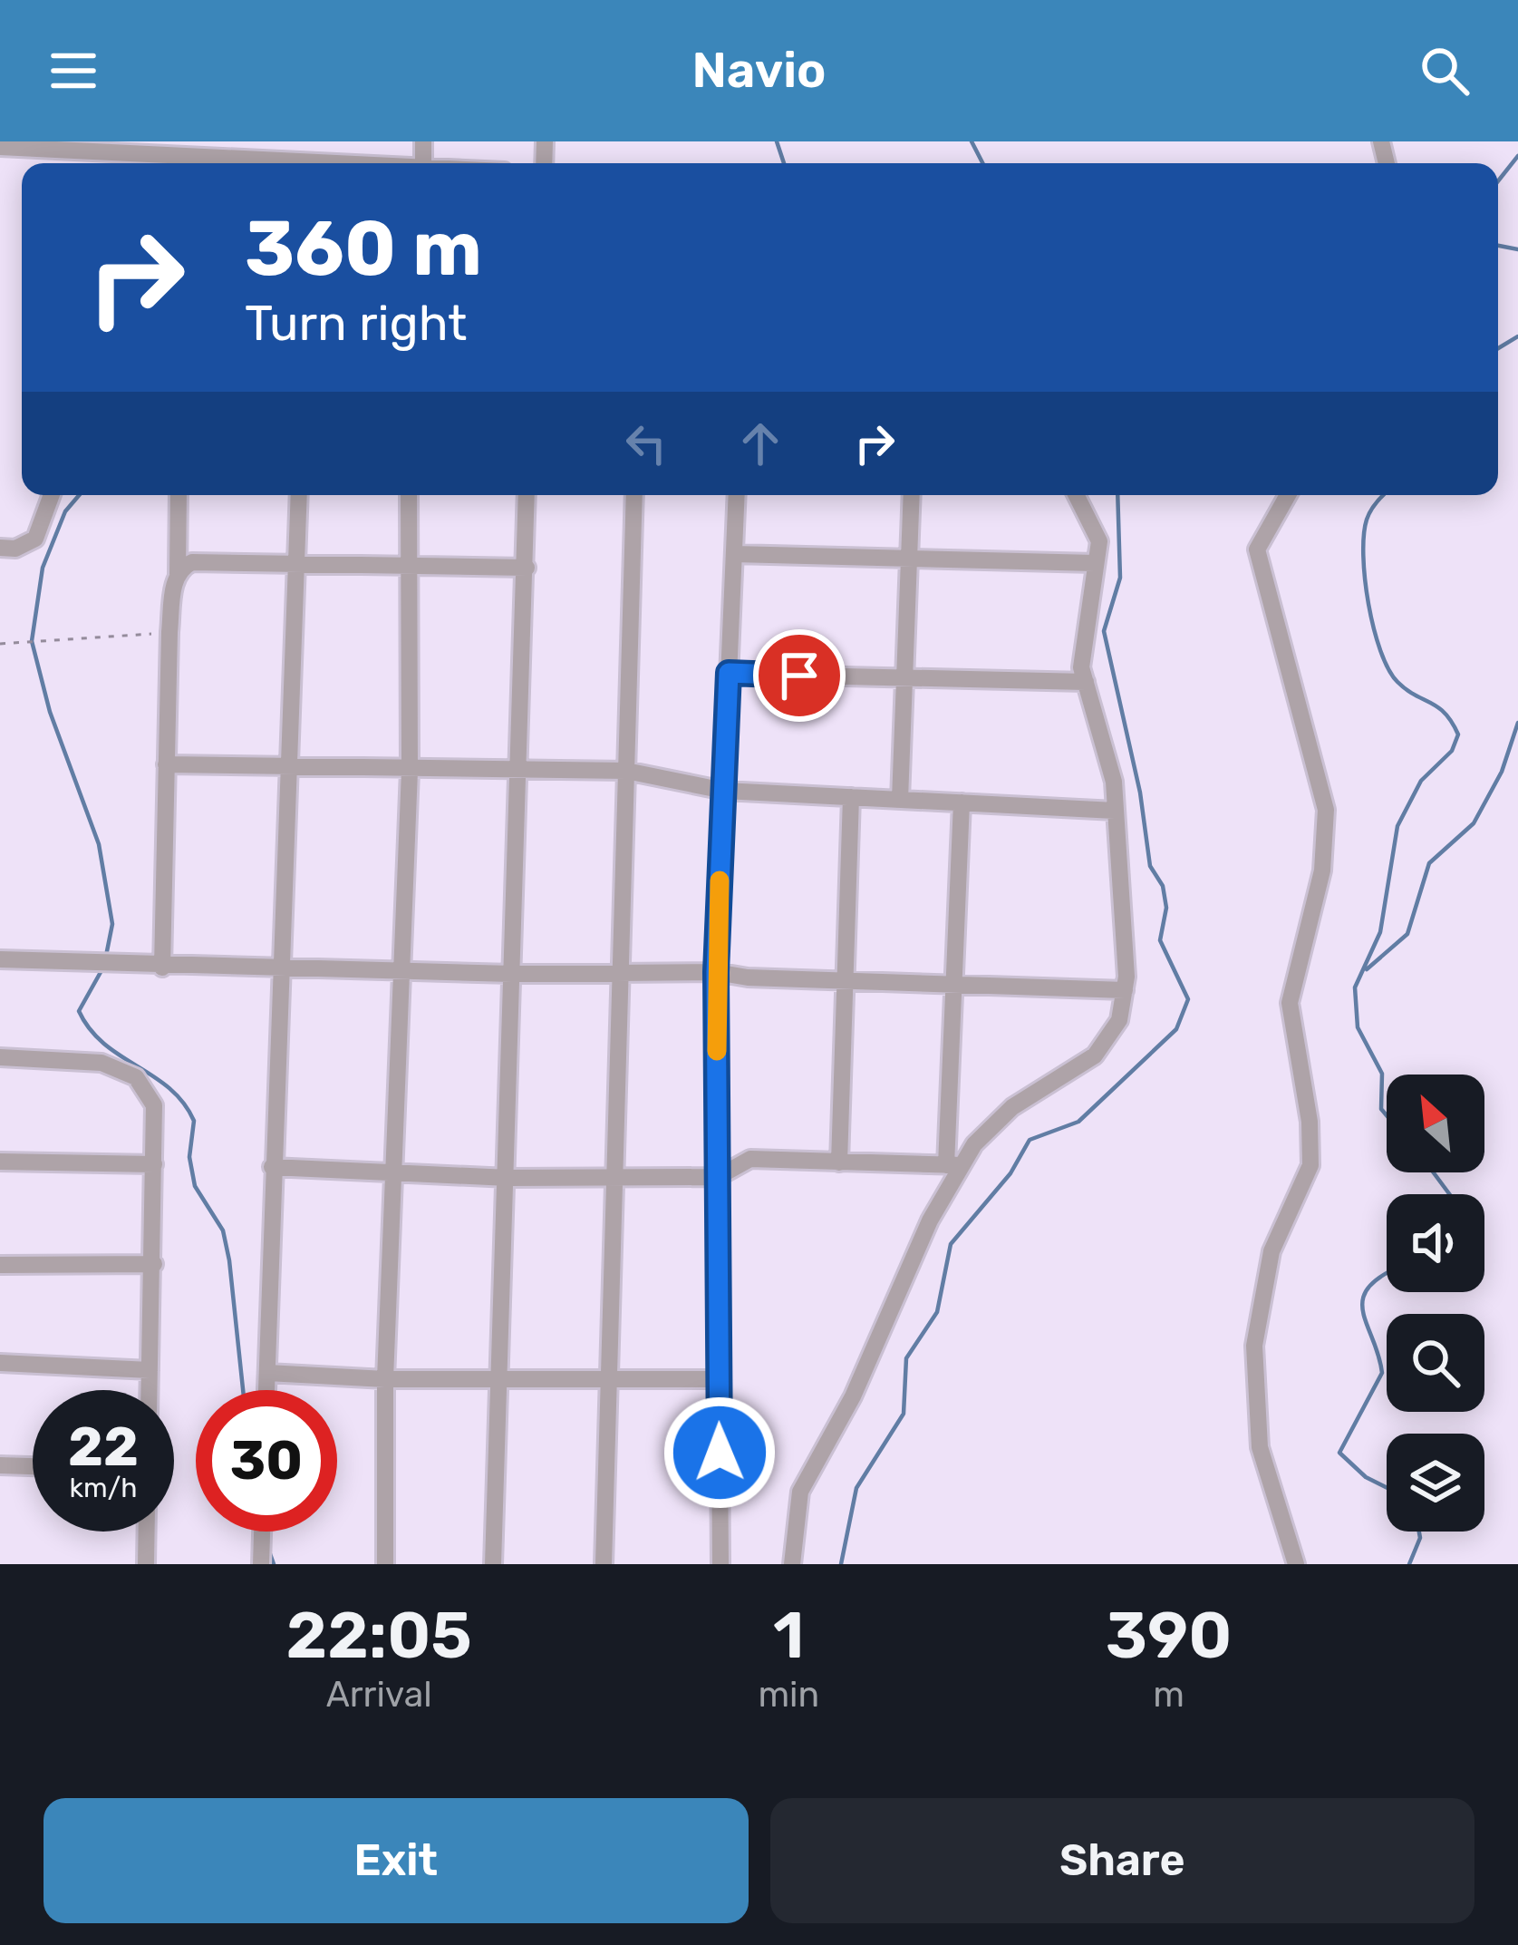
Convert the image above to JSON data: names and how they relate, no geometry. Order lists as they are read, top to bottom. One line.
{"north":"top left","page":{"header":"Navio","turn":["360 m","Turn right"],"speed":"22 km/h","limit":"30","eta":["22:05","Arrival","1","min","390","m"],"buttons":["Exit","Share"]}}
